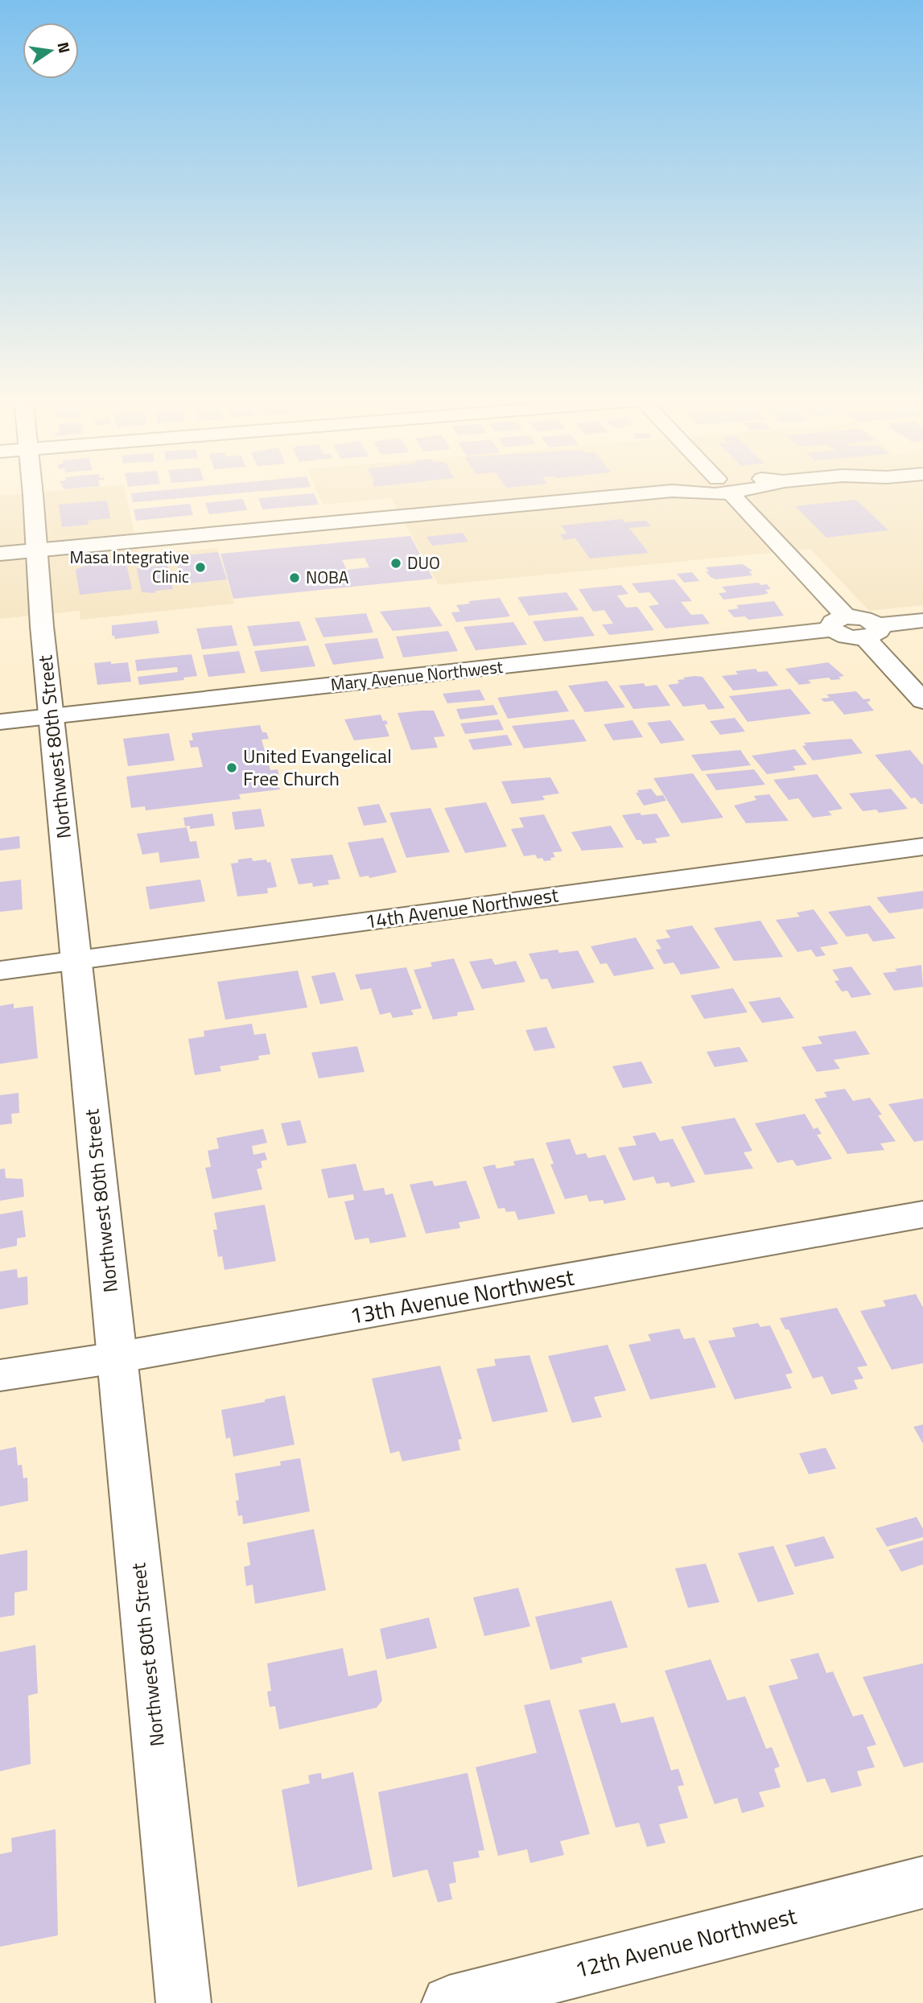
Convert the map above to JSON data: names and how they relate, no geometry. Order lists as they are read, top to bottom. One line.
{"streets":{"street":["Mary Avenue Northwest","Northwest 80th Street","14th Avenue Northwest","13th Avenue Northwest","12th Avenue Northwest"]},"crossings":[["Mary Avenue Northwest","Northwest 80th Street"],["Northwest 80th Street","14th Avenue Northwest"],["Northwest 80th Street","13th Avenue Northwest"]],"places":["DUO","Masa Integrative Clinic","NOBA","United Evangelical Free Church"],"north":"right"}
